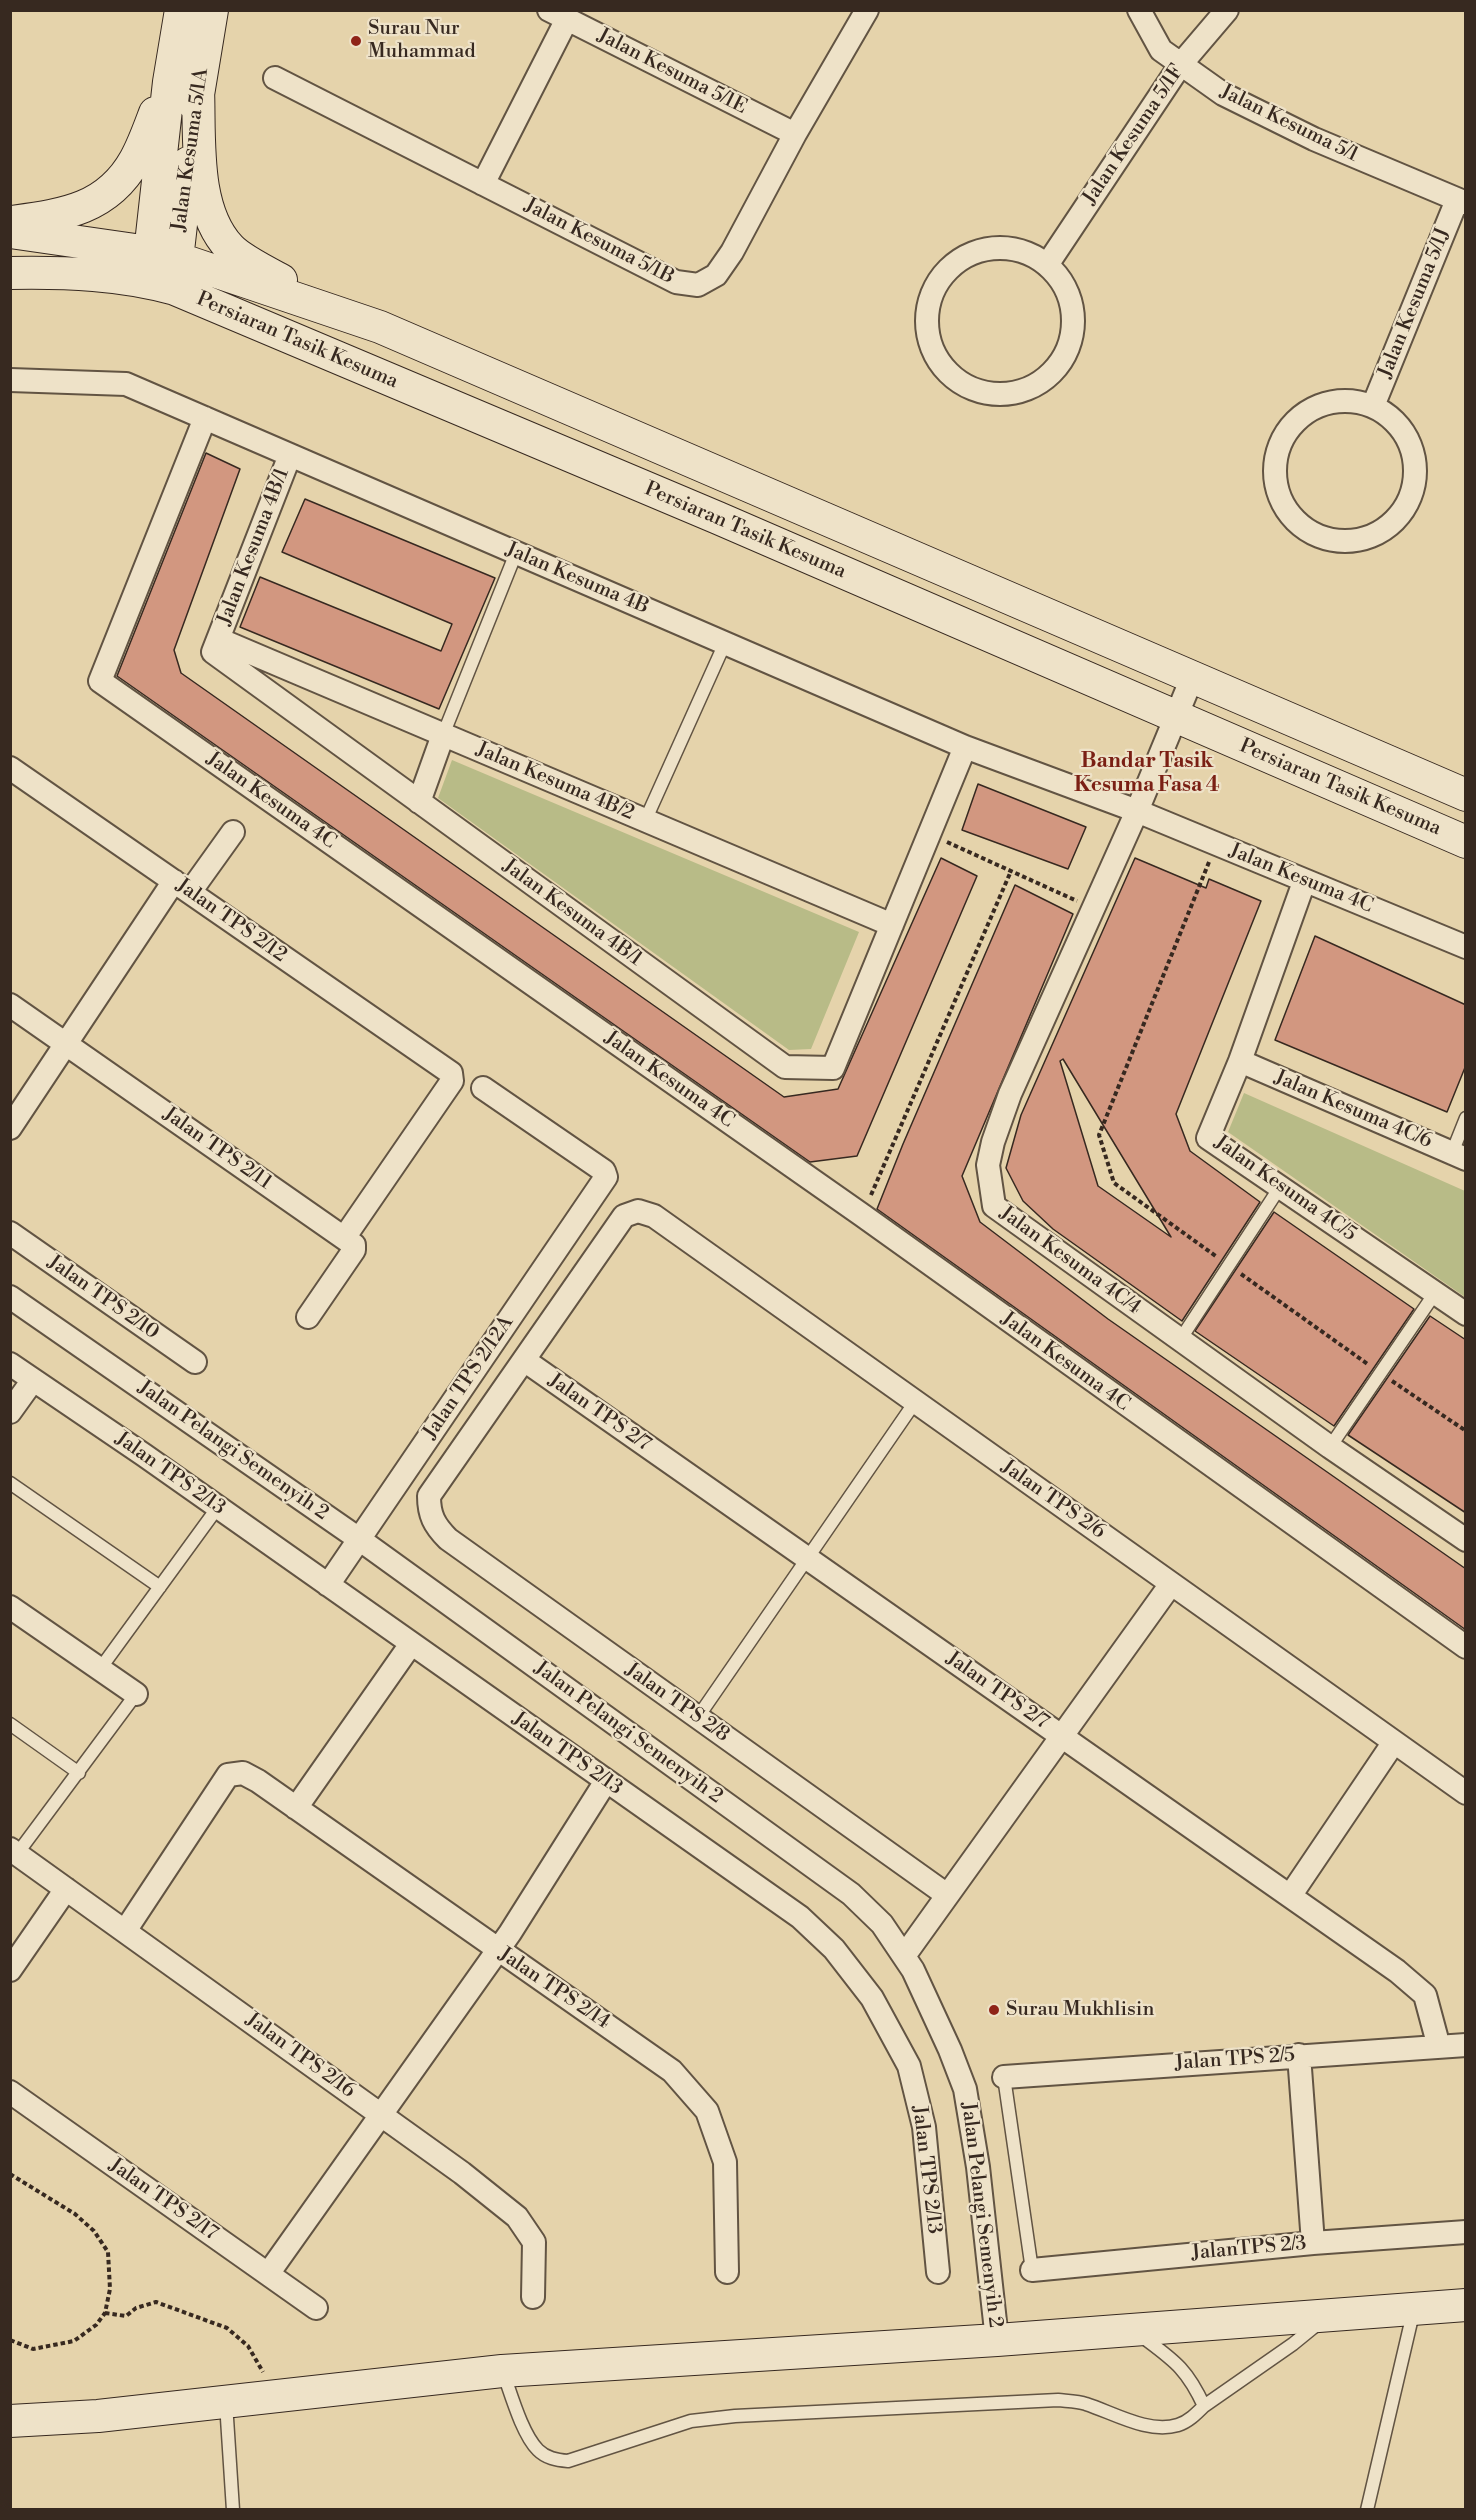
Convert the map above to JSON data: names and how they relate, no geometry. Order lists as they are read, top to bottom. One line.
{"streets":{"street":["Jalan Kesuma 5/1E","Jalan Kesuma 5/1","Jalan Kesuma 5/1F","Jalan Kesuma 5/1A","Jalan Kesuma 5/1B","Jalan Kesuma 5/1J","Persiaran Tasik Kesuma","Jalan Kesuma 4B/1","Jalan Kesuma 4B","Jalan Kesuma 4B/2","Jalan Kesuma 4C","Jalan TPS 2/12","Jalan Kesuma 4C/6","Jalan TPS 2/11","Jalan Kesuma 4C/5","Jalan Kesuma 4C/4","Jalan TPS 2/10","Jalan TPS 2/12A","Jalan TPS 2/7","Jalan Pelangi Semenyih 2","Jalan TPS 2/13","Jalan TPS 2/6","Jalan TPS 2/8","Jalan TPS 2/14","Jalan TPS 2/16","Jalan TPS 2/5","Jalan TPS 2/17","JalanTPS 2/3"]},"crossings":[["Jalan Kesuma 5/1E","Jalan Kesuma 5/1B"],["Jalan Kesuma 5/1","Jalan Kesuma 5/1F"],["Jalan Kesuma 5/1","Jalan Kesuma 5/1J"],["Jalan Kesuma 5/1A","Persiaran Tasik Kesuma"],["Persiaran Tasik Kesuma","Jalan Kesuma 4C/4"],["Jalan Kesuma 4B/1","Jalan Kesuma 4B"],["Jalan Kesuma 4B/1","Jalan Kesuma 4B/2"],["Jalan Kesuma 4B","Jalan Kesuma 4C"],["Jalan Kesuma 4B","Jalan Kesuma 4C/4"],["Jalan Kesuma 4C","Jalan Kesuma 4C/5"],["Jalan Kesuma 4C","Jalan Kesuma 4C/4"],["Jalan TPS 2/12","Jalan TPS 2/11"],["Jalan Kesuma 4C/6","Jalan Kesuma 4C/5"],["Jalan TPS 2/12A","Jalan Pelangi Semenyih 2"],["Jalan TPS 2/12A","Jalan TPS 2/13"],["Jalan TPS 2/7","Jalan TPS 2/6"],["Jalan TPS 2/7","Jalan TPS 2/8"],["Jalan TPS 2/7","Jalan TPS 2/5"],["Jalan TPS 2/6","Jalan TPS 2/8"],["Jalan TPS 2/14","Jalan TPS 2/16"]],"districts":["Bandar Tasik Kesuma Fasa 4"],"places":["Surau Nur Muhammad","Surau Mukhlisin"]}
